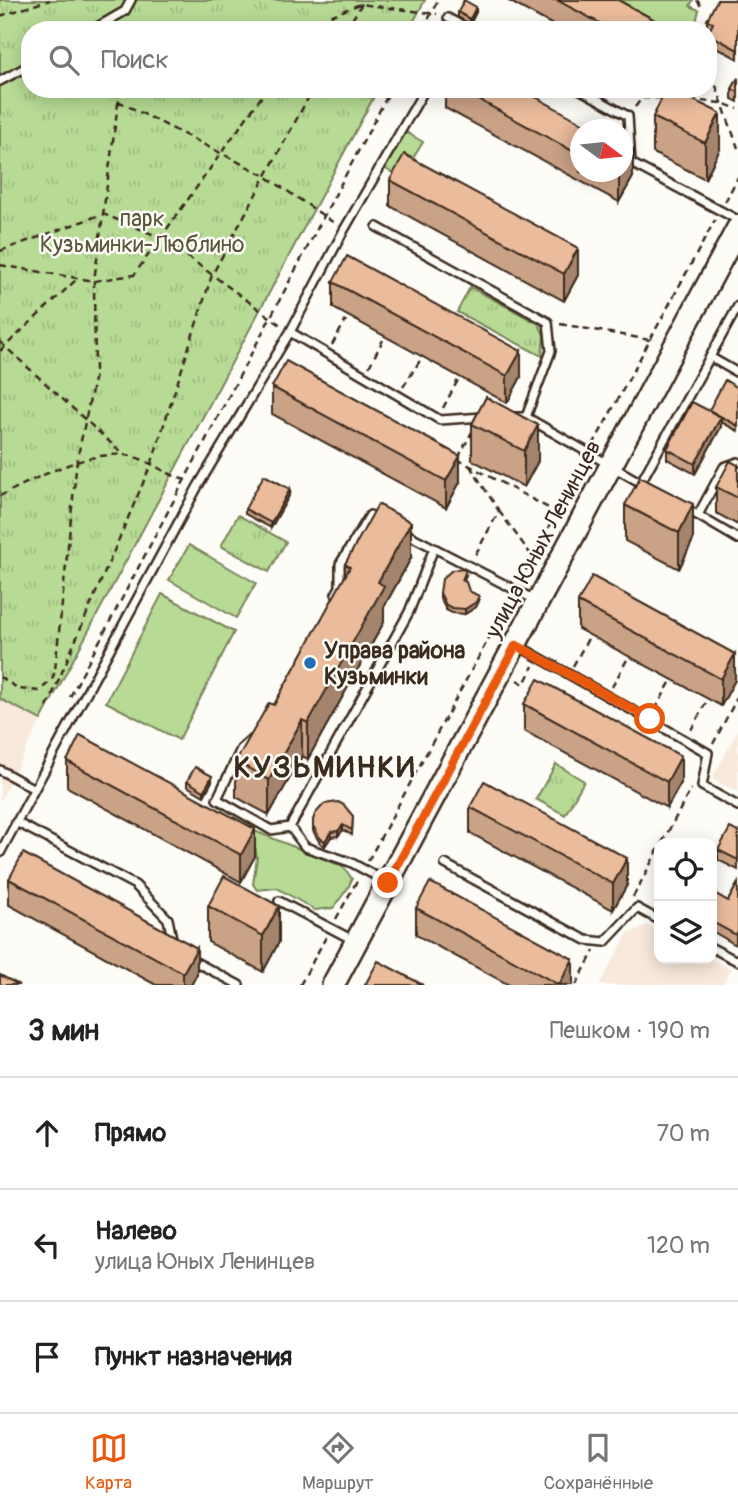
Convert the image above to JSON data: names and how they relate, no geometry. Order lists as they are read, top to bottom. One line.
{"streets":{"main road":["улица Юных Ленинцев"]},"districts":["КУЗЬМИНКИ"],"parks":["парк Кузьминки-Люблино"],"places":["Управа района Кузьминки"],"north":"right","page":{"search":"Поиск","heading":["3 мин","Пешком · 190 m"],"list":[["Прямо","70 m"],["Налево","улица Юных Ленинцев","120 m"],"Пункт назначения"],"nav":["Карта","Маршрут","Сохранённые"]}}
